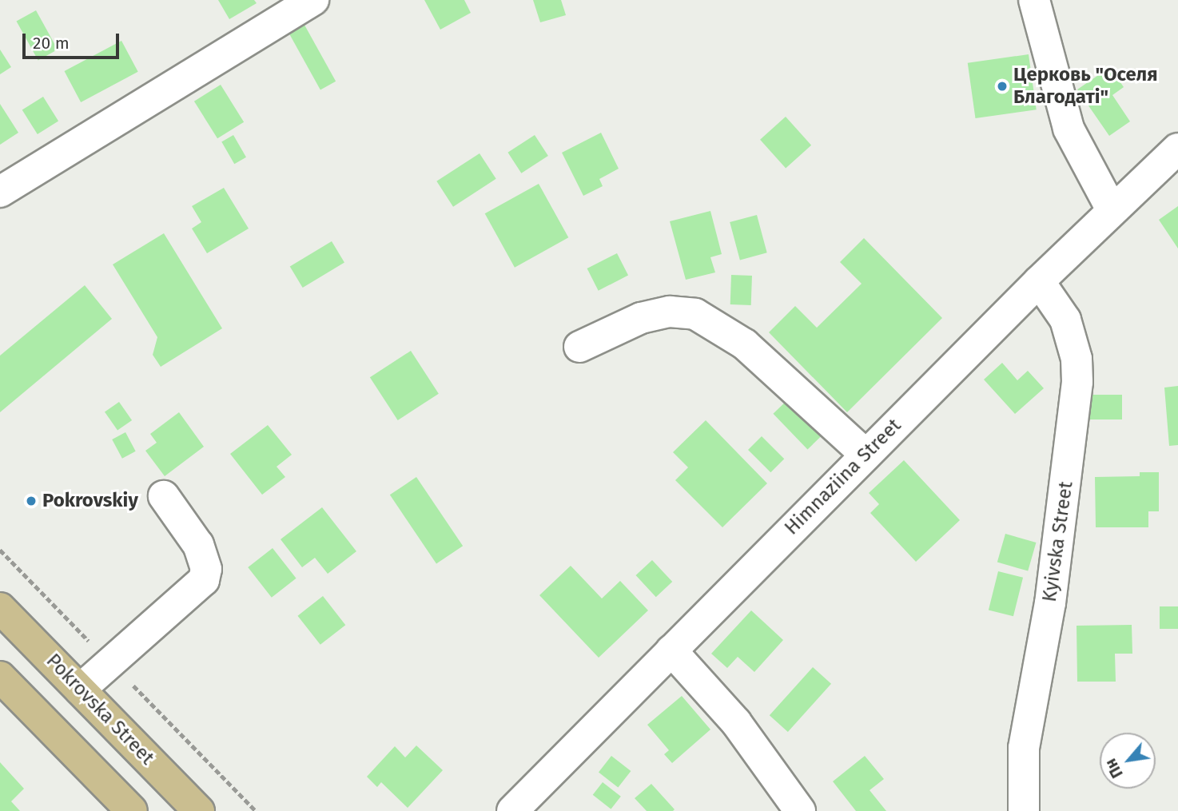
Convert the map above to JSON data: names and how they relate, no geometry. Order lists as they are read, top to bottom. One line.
{"streets":{"main road":["Pokrovska Street"],"street":["Himnaziina Street","Kyivska Street"]},"crossings":[["Himnaziina Street","Kyivska Street"]],"places":["Церковь \"Оселя Благодаті\"","Pokrovskiy"],"scale_bar":"20 m","north":"bottom left"}
